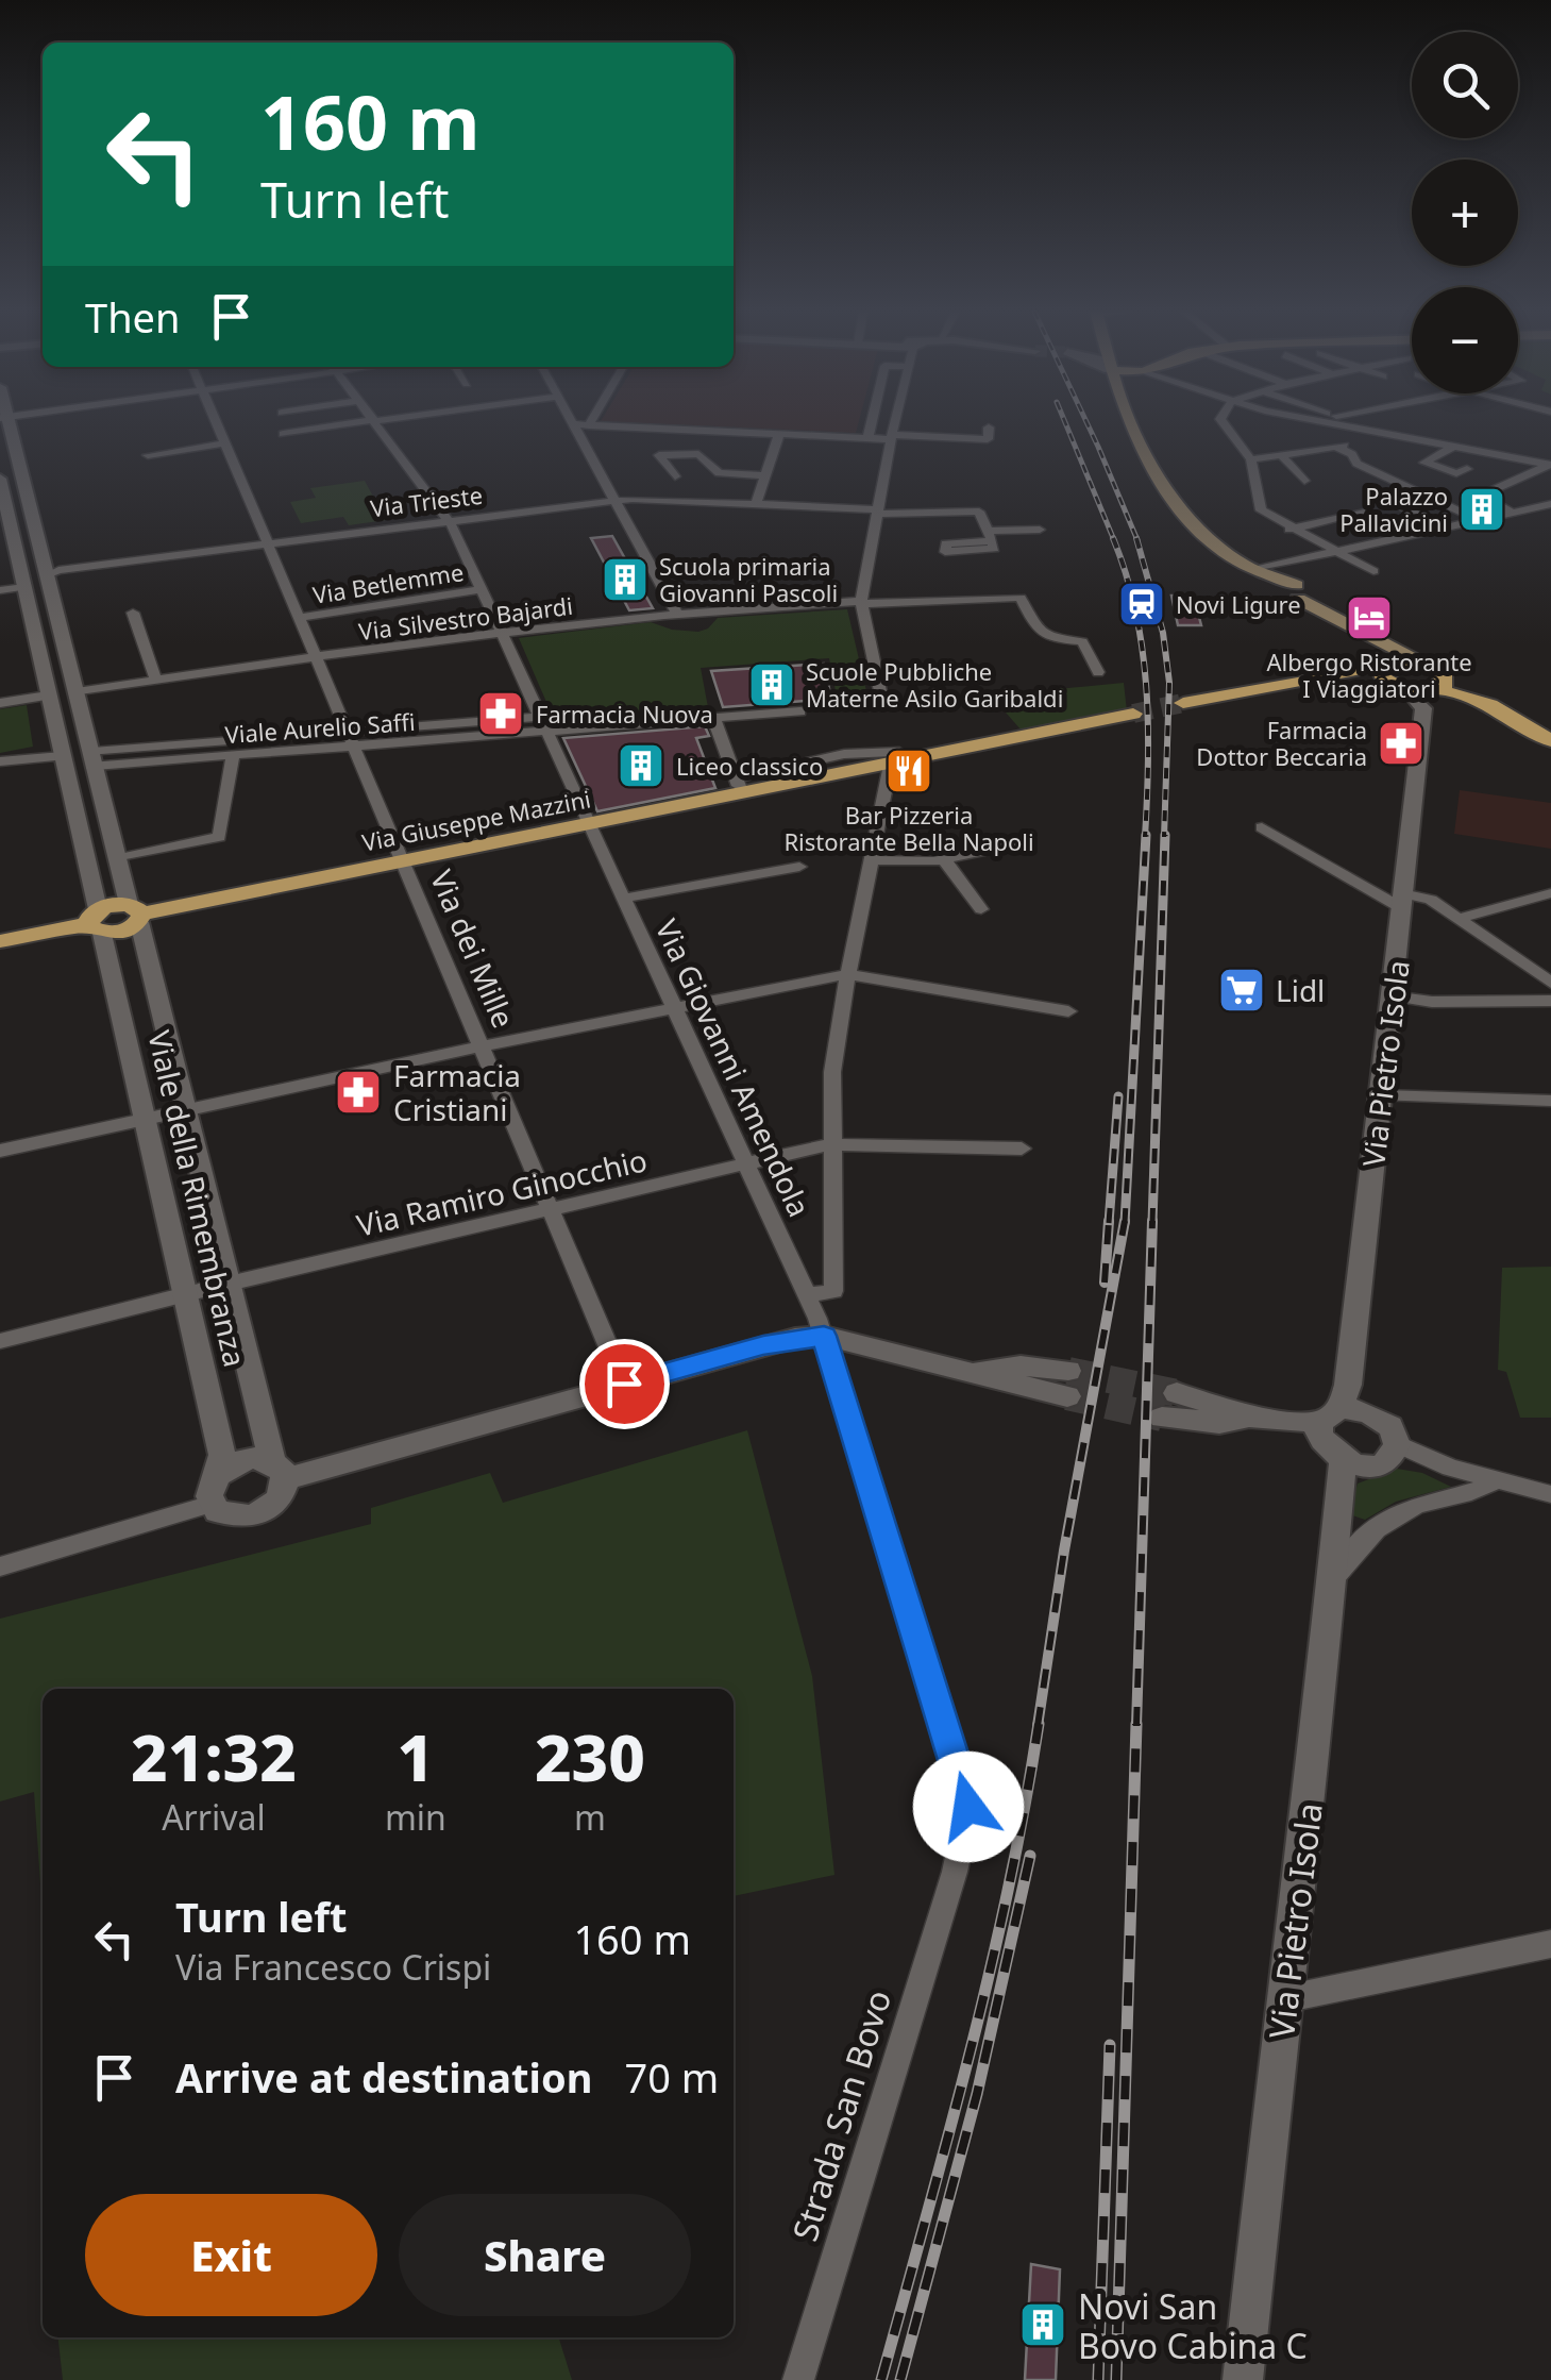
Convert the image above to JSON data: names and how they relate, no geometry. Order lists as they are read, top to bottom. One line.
{"streets":{"main road":["Via Giuseppe Mazzini"],"street":["Via Trieste","Via Betlemme","Via Silvestro Bajardi","Viale Aurelio Saffi","Via dei Mille","Via Pietro Isola","Via Giovanni Amendola","Via Ramiro Ginocchio","Viale della Rimembranza","Strada San Bovo"]},"crossings":[["Via Trieste","Via dei Mille"],["Via Trieste","Via Giovanni Amendola"],["Via Trieste","Viale della Rimembranza"],["Via Betlemme","Via dei Mille"],["Via Betlemme","Via Giovanni Amendola"],["Via Silvestro Bajardi","Via dei Mille"],["Via Silvestro Bajardi","Via Giovanni Amendola"],["Via Silvestro Bajardi","Viale della Rimembranza"],["Viale Aurelio Saffi","Via dei Mille"],["Viale Aurelio Saffi","Via Giovanni Amendola"],["Viale Aurelio Saffi","Viale della Rimembranza"],["Via Giuseppe Mazzini","Via dei Mille"],["Via Giuseppe Mazzini","Via Giovanni Amendola"],["Via Giuseppe Mazzini","Viale della Rimembranza"],["Via dei Mille","Via Ramiro Ginocchio"],["Via Giovanni Amendola","Via Ramiro Ginocchio"],["Via Giovanni Amendola","Strada San Bovo"],["Via Ramiro Ginocchio","Viale della Rimembranza"]],"places":{"building":["Palazzo Pallavicini","Scuola primaria Giovanni Pascoli","Scuole Pubbliche Materne Asilo Garibaldi","Liceo classico","Novi San Bovo Cabina C"],"station":["Novi Ligure"],"hotel":["Albergo Ristorante I Viaggiatori"],"pharmacy":["Farmacia Nuova","Farmacia Dottor Beccaria","Farmacia Cristiani"],"restaurant":["Bar Pizzeria Ristorante Bella Napoli"],"supermarket":["Lidl"]},"page":{"map_buttons":["+","−"],"turn":["160 m","Turn left"],"then":"Then","eta":["21:32","Arrival","1","min","230","m"],"list":[{"name":"Turn left","note":"Via Francesco Crispi","value":"160 m"},{"name":"Arrive at destination","value":"70 m"}],"buttons":["Exit","Share"]}}
